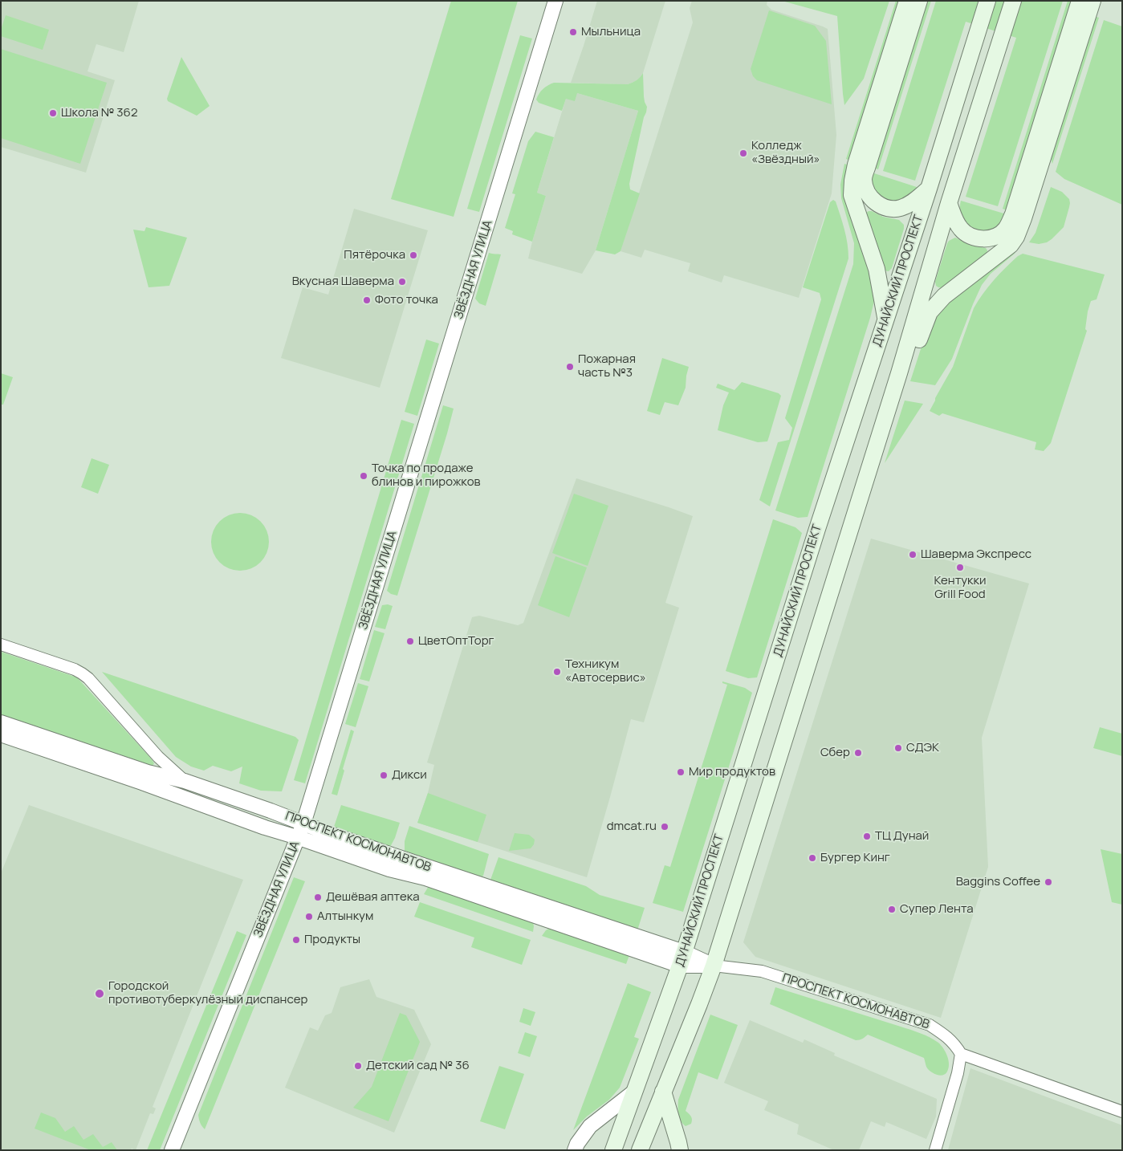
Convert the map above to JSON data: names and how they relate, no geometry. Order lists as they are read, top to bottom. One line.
{"streets":{"main road":["ДУНАЙСКИЙ ПРОСПЕКТ"],"street":["ЗВЁЗДНАЯ УЛИЦА","ПРОСПЕКТ КОСМОНАВТОВ"]},"crossings":[["ЗВЁЗДНАЯ УЛИЦА","ПРОСПЕКТ КОСМОНАВТОВ"],["ДУНАЙСКИЙ ПРОСПЕКТ","ПРОСПЕКТ КОСМОНАВТОВ"]],"places":["Мыльница","Школа № 362","Колледж «Звёздный»","Пятёрочка","Вкусная Шаверма","Фото точка","Пожарная часть №3","Точка по продаже блинов и пирожков","Шаверма Экспресс","Кентукки Grill Food","ЦветОптТорг","Техникум «Автосервис»","СДЭК","Сбер","Мир продуктов","Дикси","dmcat.ru","ТЦ Дунай","Бургер Кинг","Baggins Coffee","Дешёвая аптека","Супер Лента","Алтынкум","Продукты","Городской противотуберкулёзный диспансер","Детский сад № 36"]}
